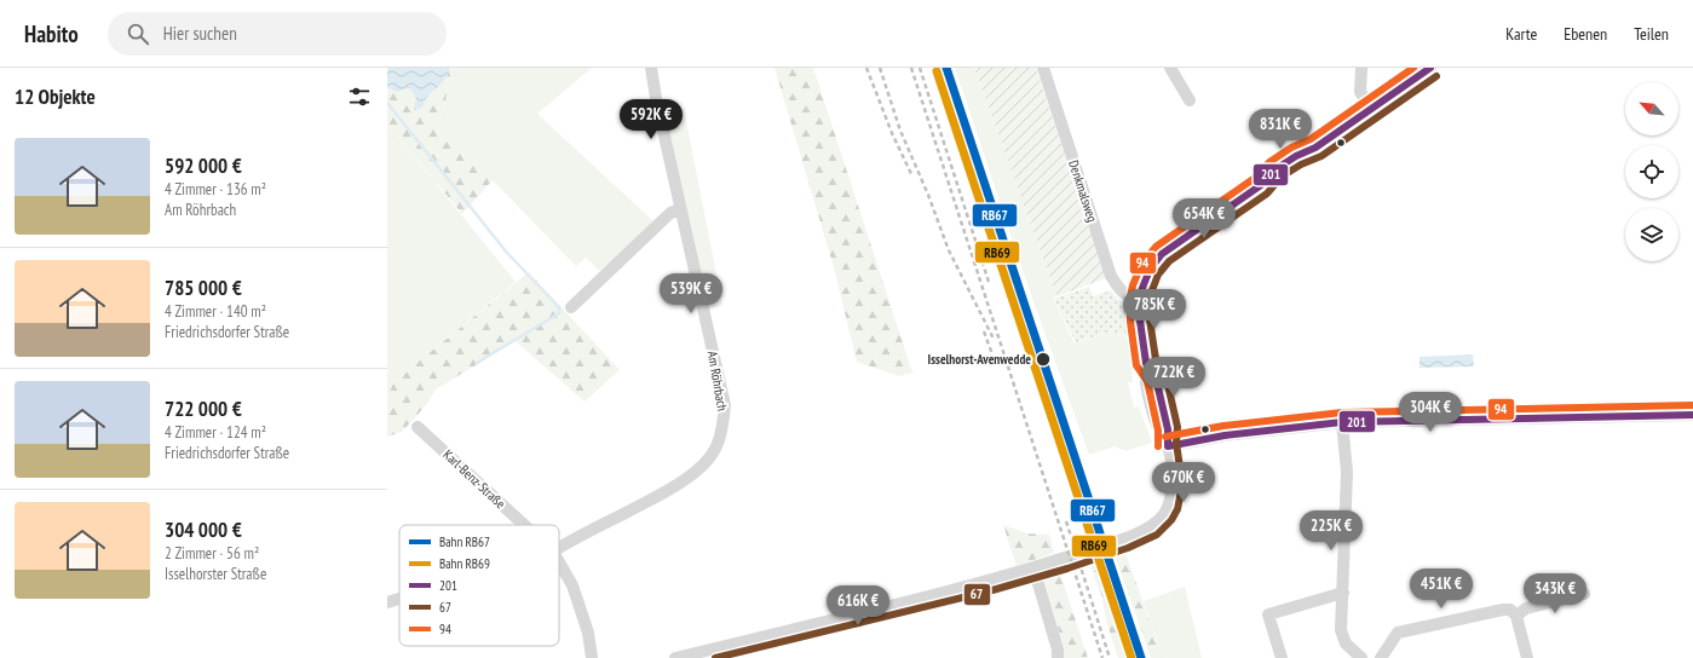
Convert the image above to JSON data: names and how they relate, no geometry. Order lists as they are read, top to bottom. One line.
{"streets":{"street":["Denkmalsweg","Am Röhrbach","Karl-Benz-Straße"]},"places":["Isselhorst-Avenwedde"],"lines":["rail line RB67","transit line 201","transit line 94","rail line RB69","transit line 67"],"legend":["Bahn RB67","Bahn RB69","201","67","94"],"north":"top left","page":{"header":"Habito","search":"Hier suchen","nav":["Karte","Ebenen","Teilen"],"heading":"12 Objekte","price":["592K €","831K €","654K €","539K €","785K €","722K €","304K €","670K €","225K €","451K €","343K €","616K €"],"list":[{"name":"592 000 €","note":"4 Zimmer · 136 m² · Am Röhrbach"},{"name":"785 000 €","note":"4 Zimmer · 140 m² · Friedrichsdorfer Straße"},{"name":"722 000 €","note":"4 Zimmer · 124 m² · Friedrichsdorfer Straße"},{"name":"304 000 €","note":"2 Zimmer · 56 m² · Isselhorster Straße"}]}}
